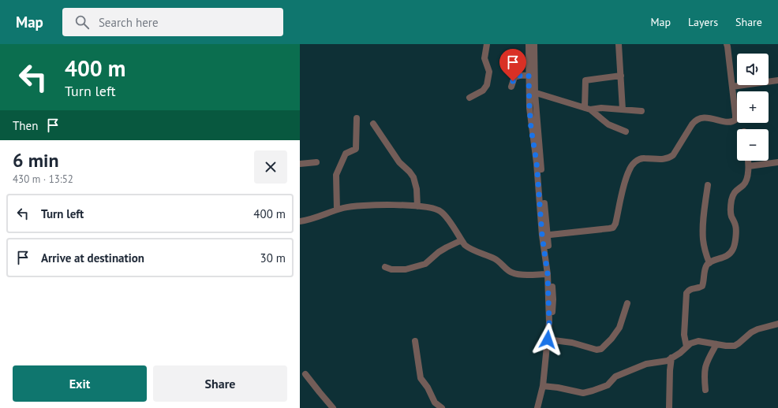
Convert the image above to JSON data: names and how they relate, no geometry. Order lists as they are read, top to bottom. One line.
{"page":{"header":"Map","search":"Search here","nav":["Map","Layers","Share"],"turn":["400 m","Turn left"],"map_buttons":["+","−"],"then":"Then","heading":["6 min","430 m · 13:52"],"list":[{"name":"Turn left","value":"400 m"},{"name":"Arrive at destination","value":"30 m"}],"buttons":["Exit","Share"]}}
